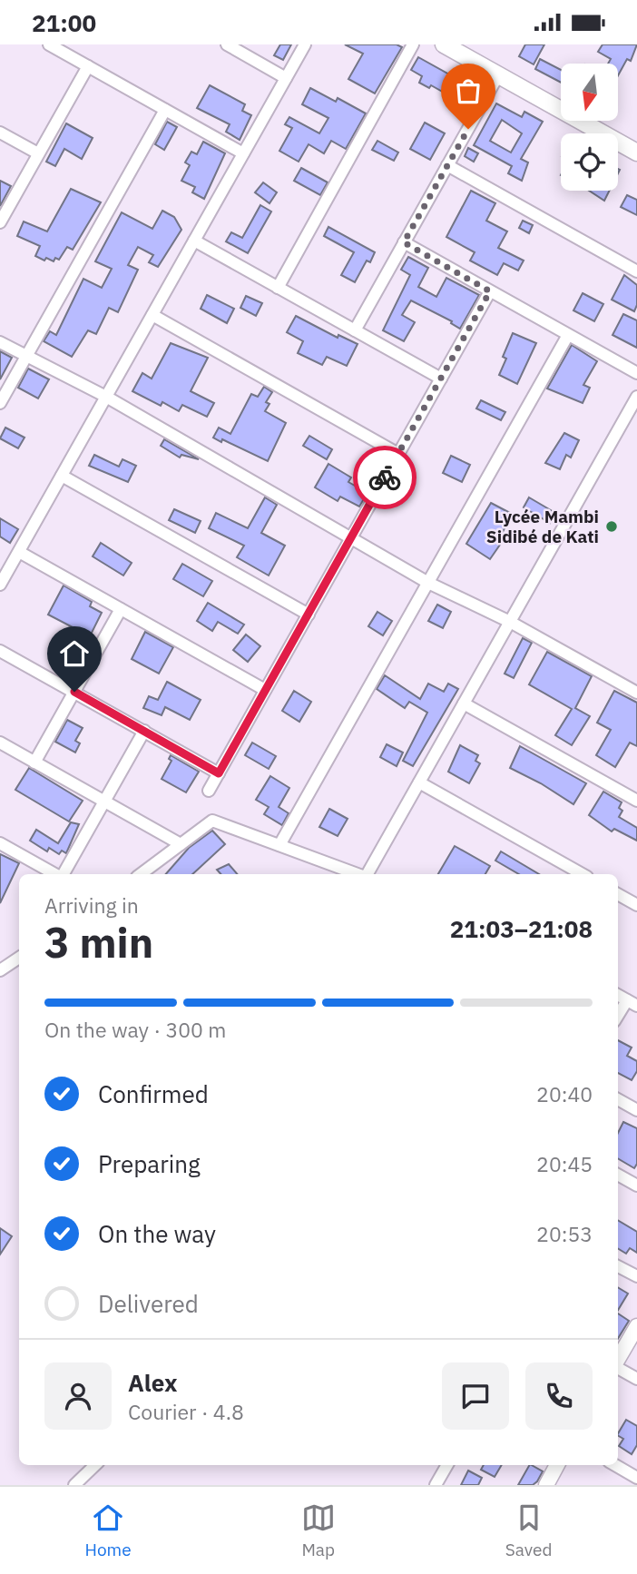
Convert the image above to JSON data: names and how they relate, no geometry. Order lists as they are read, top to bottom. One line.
{"places":["Lycée Mambi Sidibé de Kati"],"north":"bottom","page":{"status":"21:00","heading":["3 min","Arriving in","21:03–21:08"],"panel":["Alex","Courier · 4.8"],"bar":"On the way · 300 m","list":[["Confirmed","20:40"],["Preparing","20:45"],["On the way","20:53"],"Delivered"],"tabs":["Home","Map","Saved"]}}
